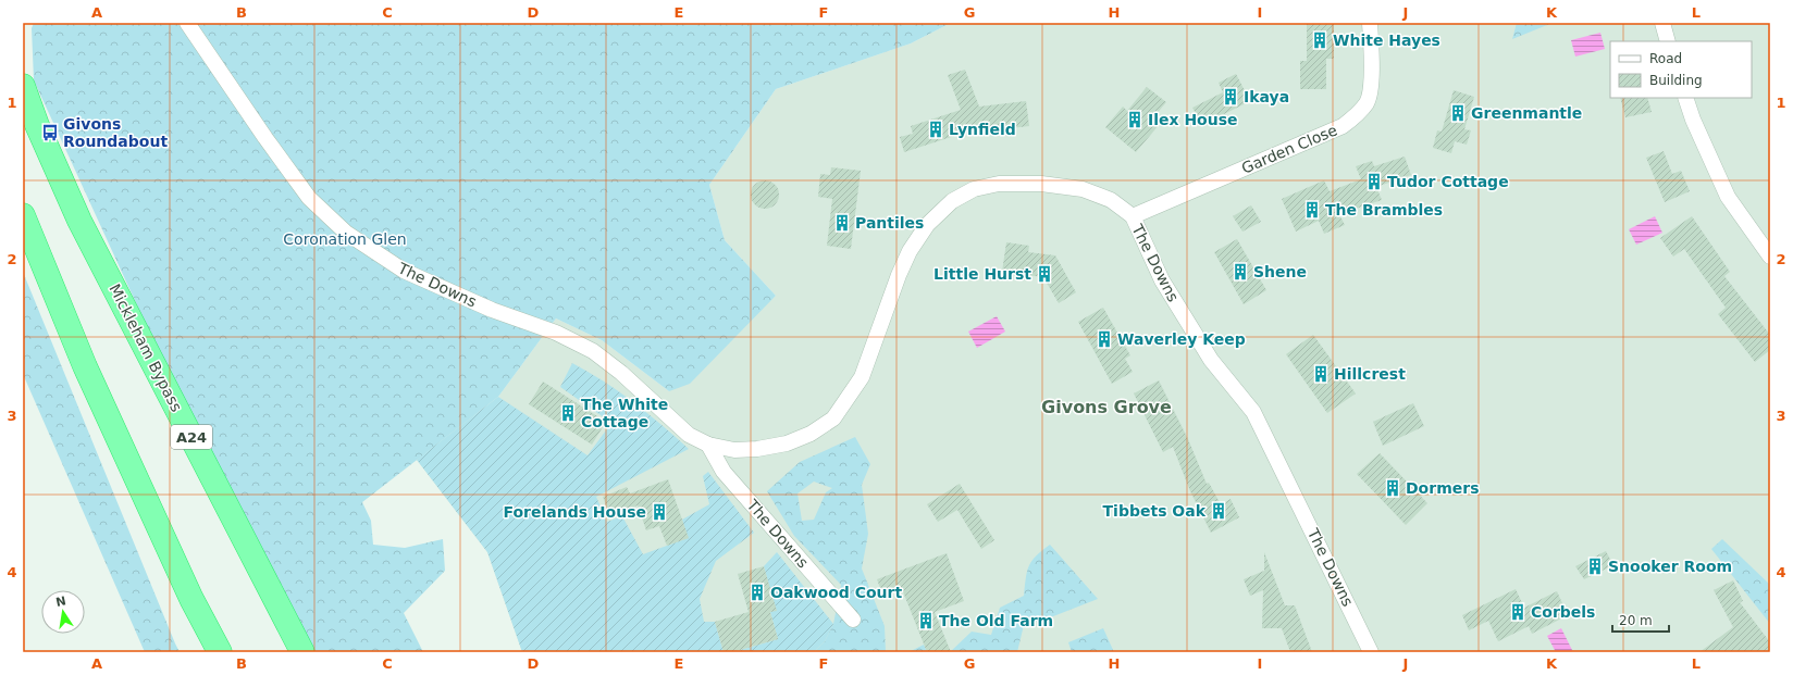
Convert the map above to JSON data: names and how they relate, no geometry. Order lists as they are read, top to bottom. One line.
{"streets":{"highway":["Mickleham Bypass","A24"],"street":["Garden Close","The Downs"]},"crossings":[["Garden Close","The Downs"]],"districts":["Givons Grove"],"parks":["Coronation Glen"],"places":{"building":["White Hayes","Ikaya","Greenmantle","Ilex House","Lynfield","Tudor Cottage","The Brambles","Pantiles","Shene","Little Hurst","Waverley Keep","Hillcrest","The White Cottage","Dormers","Tibbets Oak","Forelands House","Snooker Room","Oakwood Court","Corbels","The Old Farm"],"bus stop":["Givons Roundabout"]},"legend":["Road","Building"],"scale_bar":"20 m","north":"top","grid":{"columns":["A","B","C","D","E","F","G","H","I","J","K","L"],"rows":["1","2","3","4"]}}
